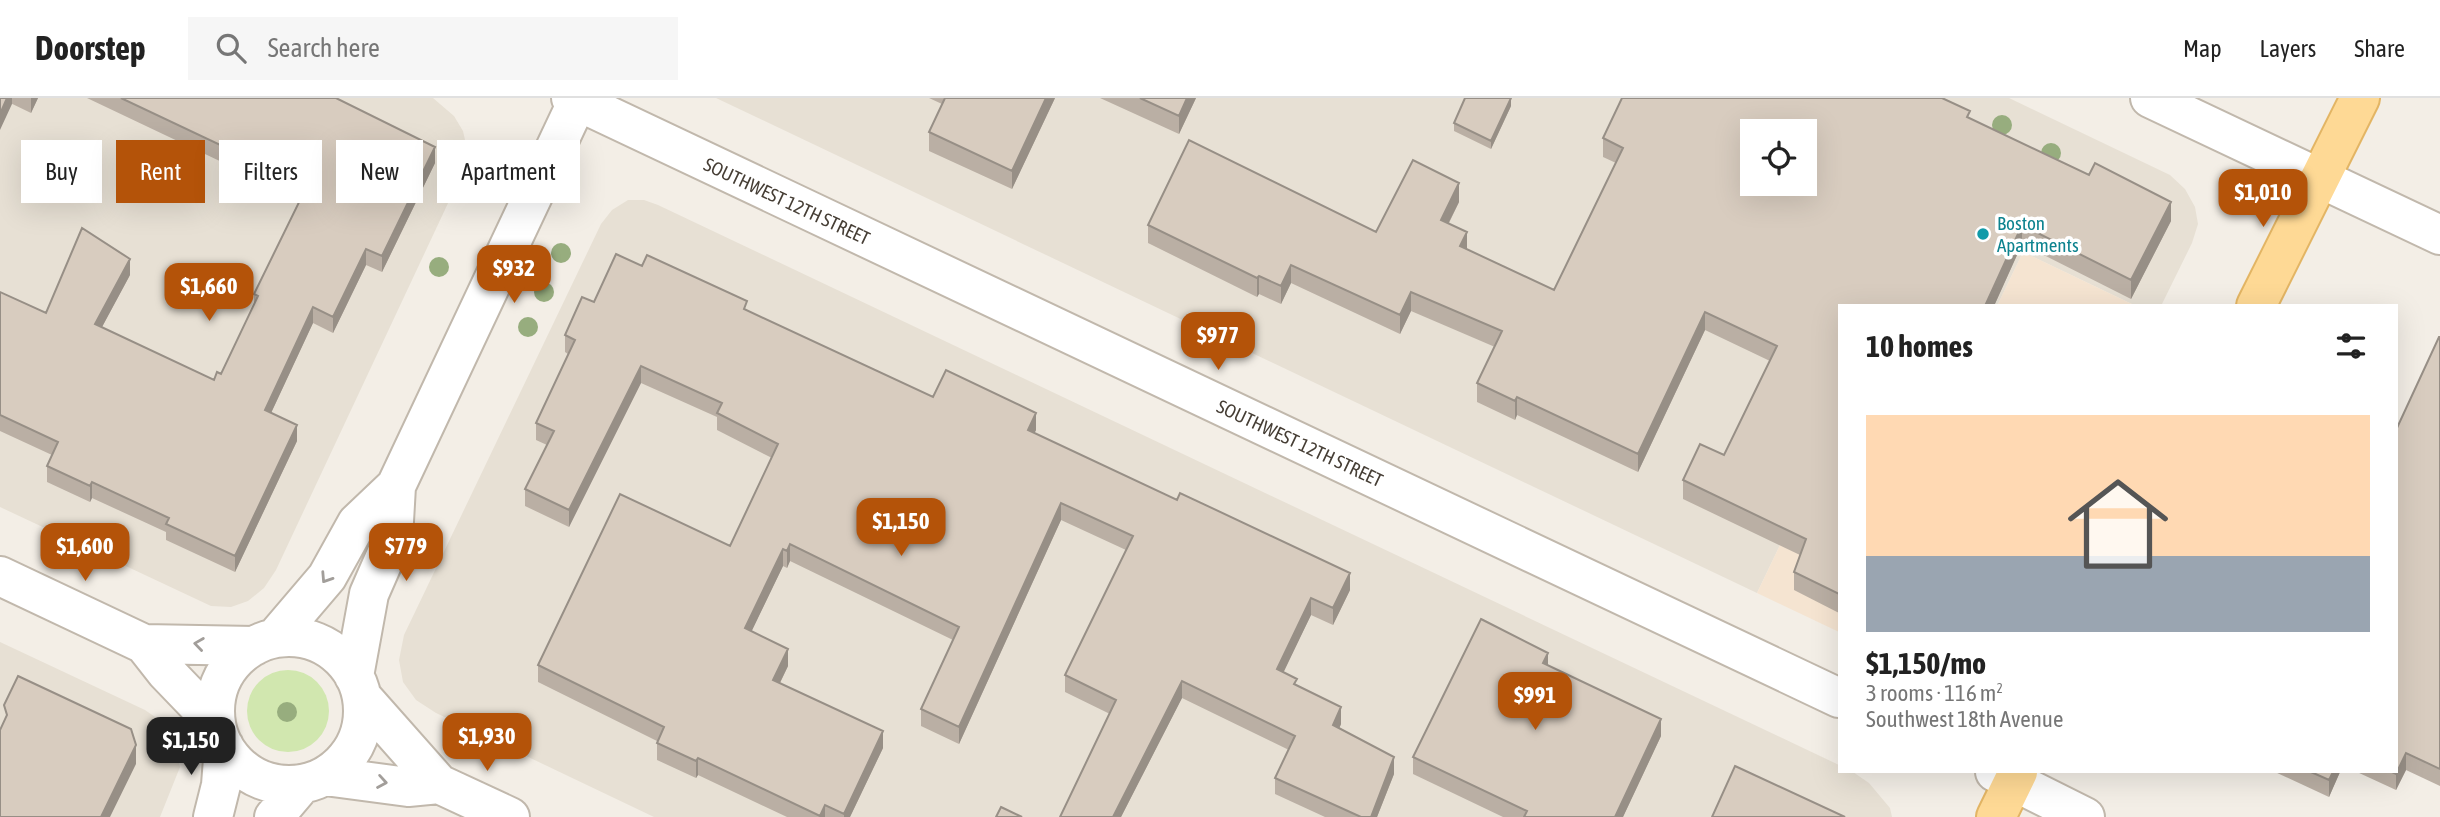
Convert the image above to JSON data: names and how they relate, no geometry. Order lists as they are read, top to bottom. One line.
{"streets":{"street":["SOUTHWEST 12TH STREET"]},"places":["Boston Apartments"],"page":{"header":"Doorstep","search":"Search here","nav":["Map","Layers","Share"],"chip":["Buy","Rent","Filters","New","Apartment"],"price":["$1,010","$932","$1,660","$977","$1,150","$1,600","$779","$991","$1,930","$1,150"],"heading":"10 homes","list":[{"name":"$1,150/mo","note":"3 rooms · 116 m² · Southwest 18th Avenue"}]}}
